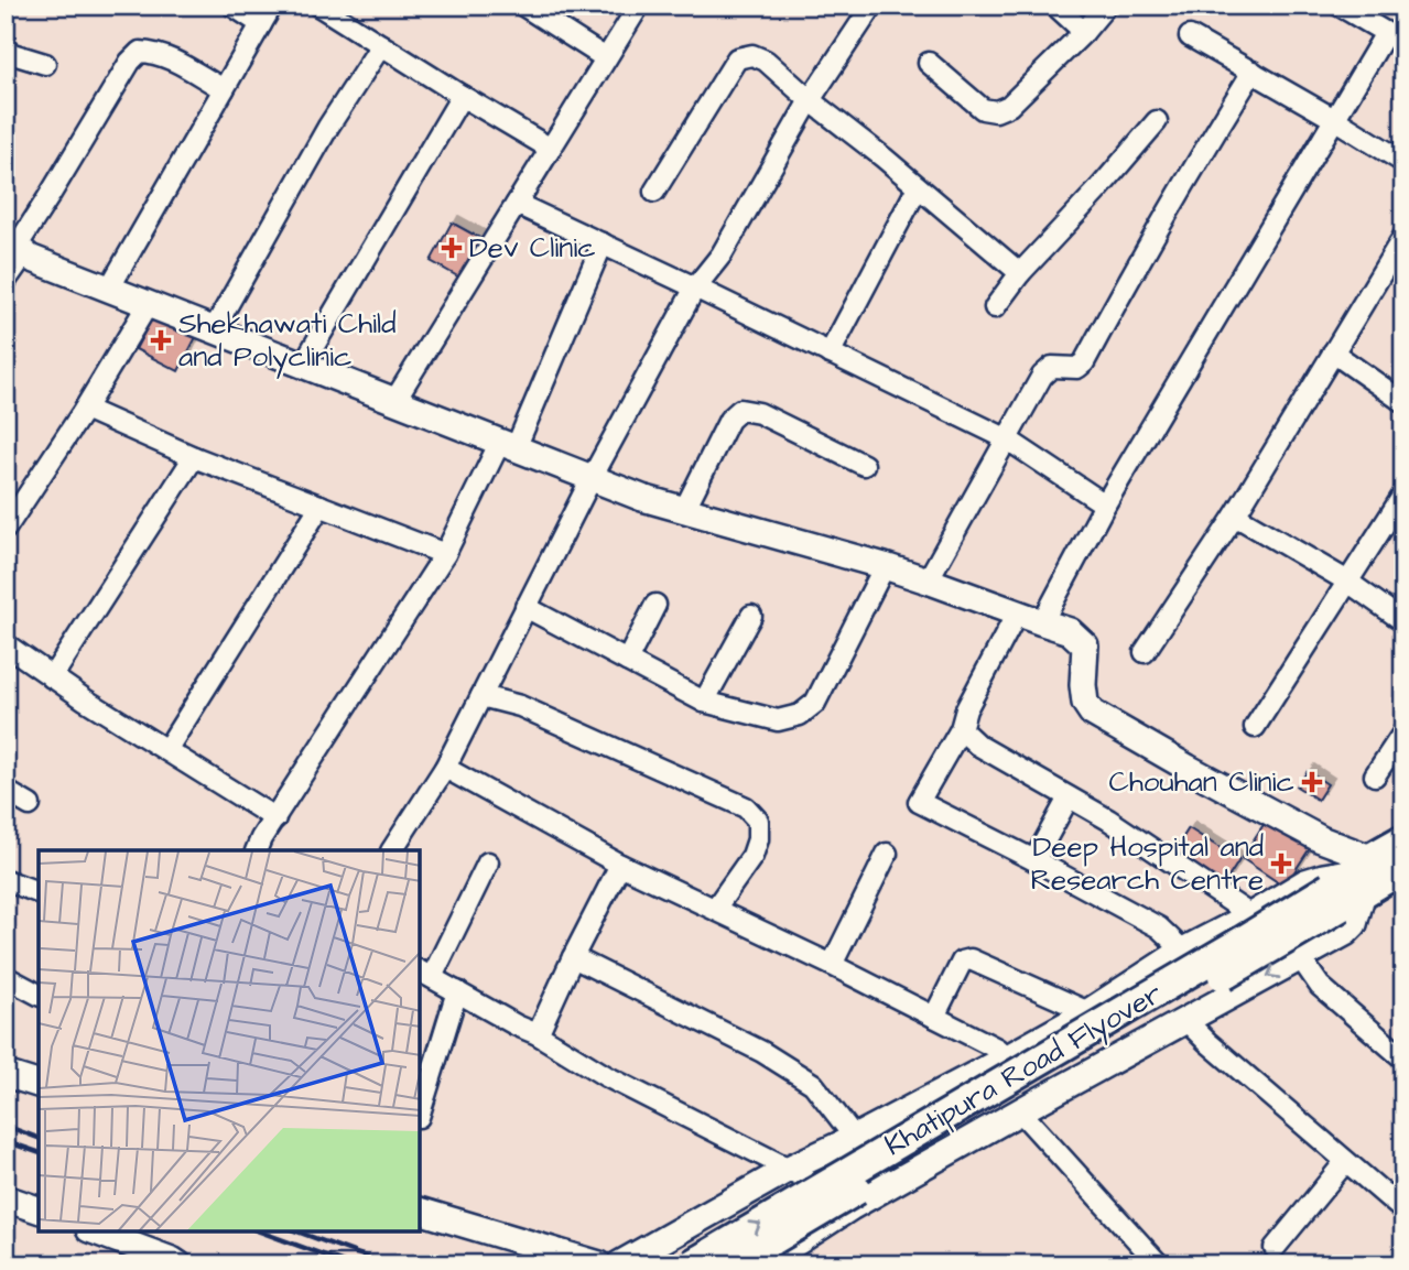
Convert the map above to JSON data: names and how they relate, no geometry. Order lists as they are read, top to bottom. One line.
{"streets":{"main road":["Khatipura Road Flyover"]},"places":{"health":["Dev Clinic","Shekhawati Child and Polyclinic","Chouhan Clinic","Deep Hospital and Research Centre"]}}
